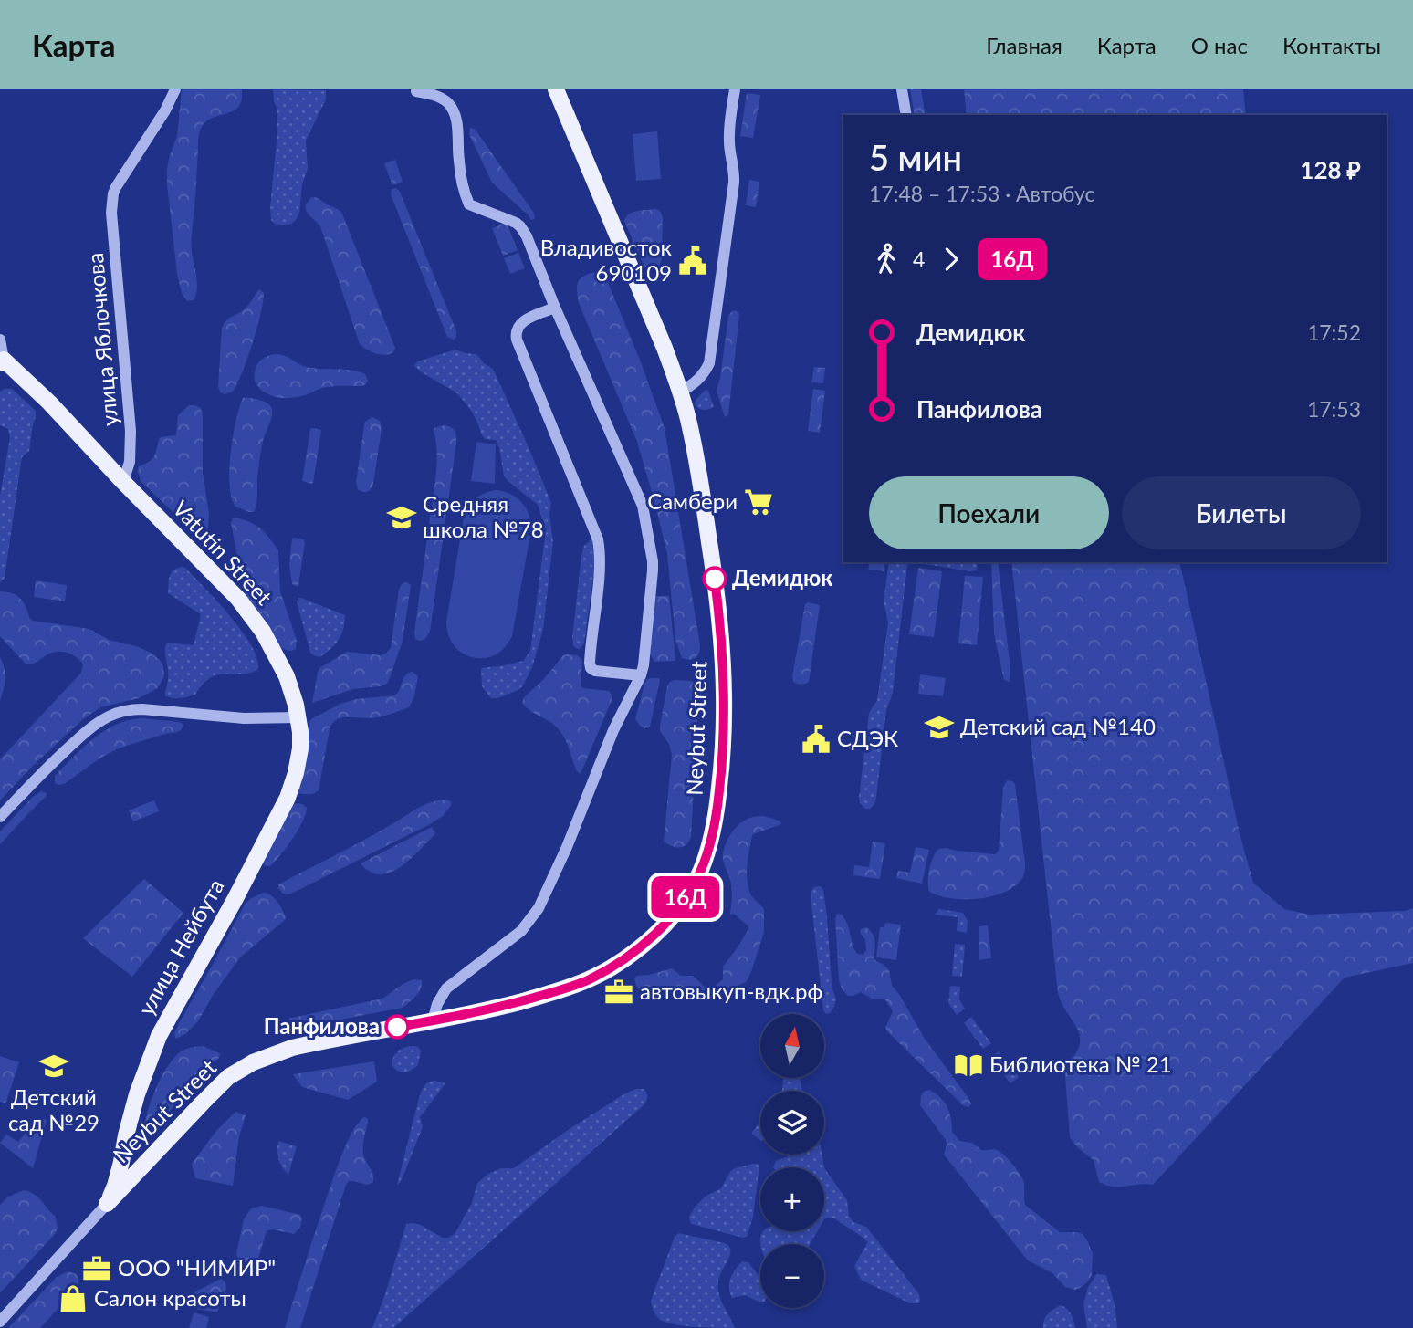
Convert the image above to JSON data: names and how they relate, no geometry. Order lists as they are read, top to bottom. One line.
{"streets":{"main road":["Vatutin Street","Neybut Street","улица Нейбута"],"street":["улица Яблочкова"]},"crossings":[["улица Яблочкова","Vatutin Street"],["Vatutin Street","улица Нейбута"],["Neybut Street","улица Нейбута"]],"places":{"public building":["Владивосток 690109","СДЭК"],"supermarket":["Самбери"],"school or university":["Средняя школа №78","Детский сад №140","Детский сад №29"],"other":["Демидюк","Панфилова"],"office":["автовыкуп-вдк.рф","ООО \"НИМИР\""],"library":["Библиотека № 21"],"shop":["Салон красоты"]},"lines":["bus line 16Д"],"north":"top","page":{"header":"Карта","nav":["Главная","Карта","О нас","Контакты"],"on_map":"16Д","heading":["5 мин","17:48 – 17:53 · Автобус","128 ₽"],"legs":["4","16Д"],"list":[{"name":"Демидюк","value":"17:52"},{"name":"Панфилова","value":"17:53"}],"buttons":["Поехали","Билеты"],"map_buttons":["+","−"]}}
